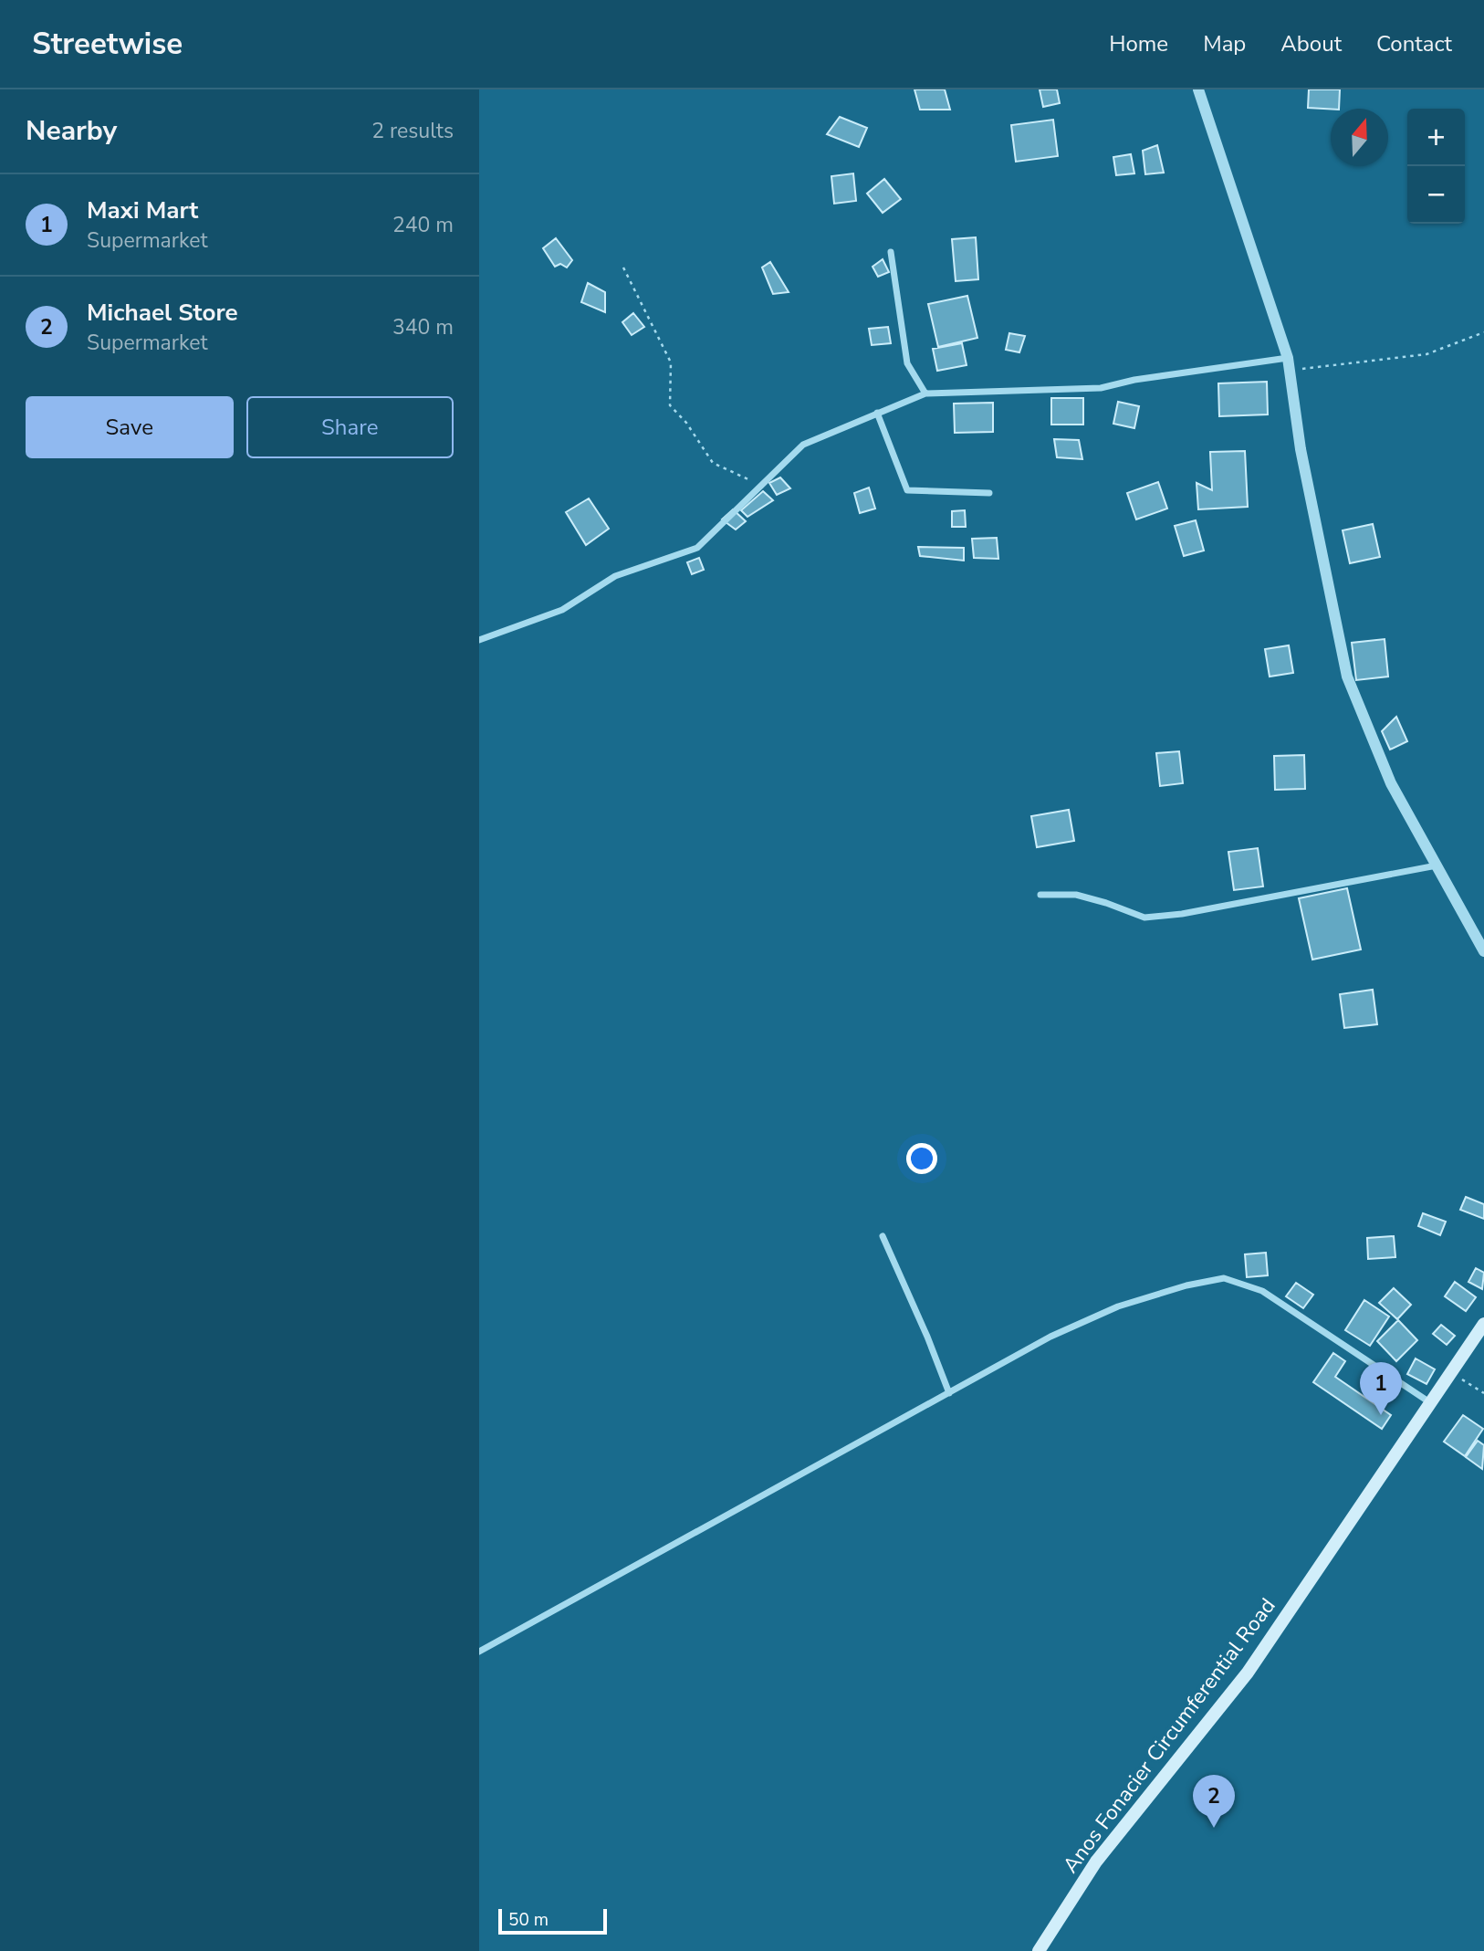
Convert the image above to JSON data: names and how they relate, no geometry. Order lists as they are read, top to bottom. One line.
{"streets":{"main road":["Anos Fonacier Circumferential Road"]},"scale_bar":"50 m","north":"top","page":{"header":"Streetwise","nav":["Home","Map","About","Contact"],"heading":["Nearby","2 results"],"map_buttons":["+","−"],"list":[{"mark":"1","name":"Maxi Mart","note":"Supermarket","value":"240 m"},{"mark":"2","name":"Michael Store","note":"Supermarket","value":"340 m"}],"buttons":["Save","Share"],"pins":["1","2"],"scale":"50 m"}}
